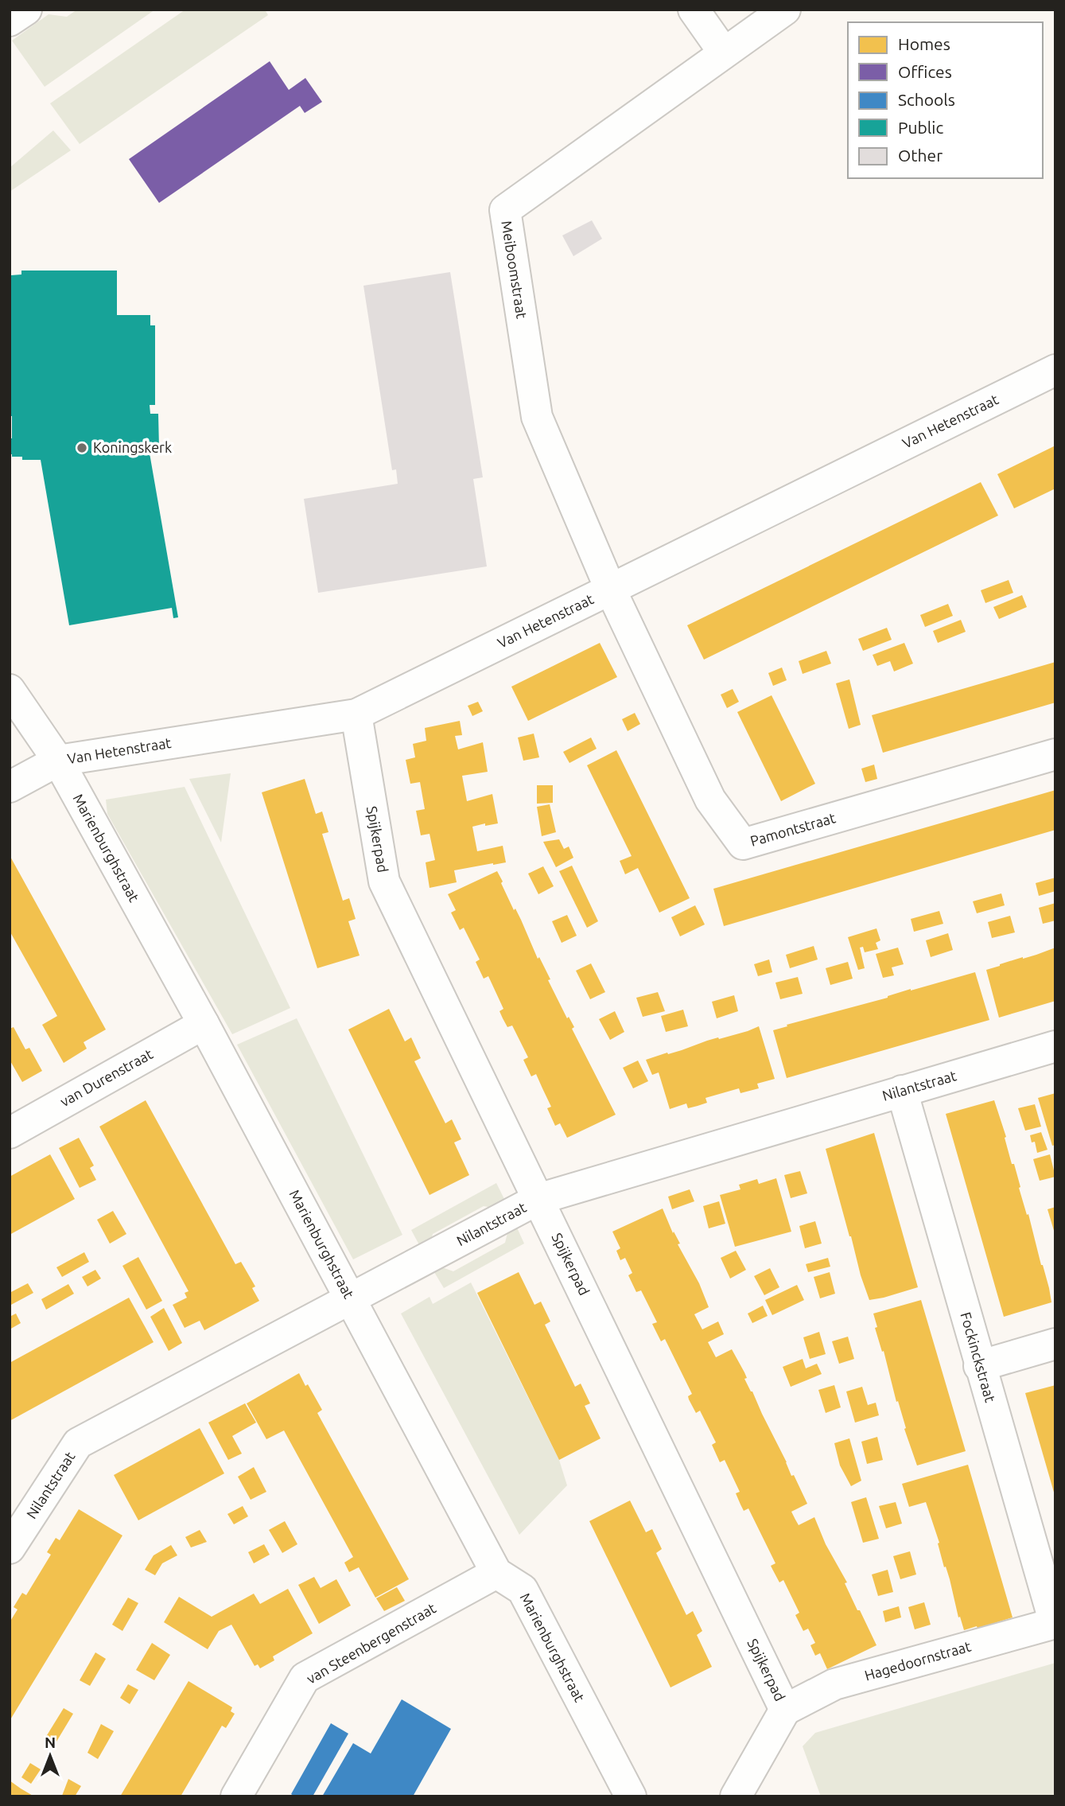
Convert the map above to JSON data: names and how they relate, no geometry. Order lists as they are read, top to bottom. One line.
{"streets":{"street":["Meiboomstraat","Van Hetenstraat","Pamontstraat","Spijkerpad","Marienburghstraat","van Durenstraat","Nilantstraat","Fockinckstraat","van Steenbergenstraat","Hagedoornstraat"]},"crossings":[["Meiboomstraat","Van Hetenstraat"],["Meiboomstraat","Pamontstraat"],["Van Hetenstraat","Pamontstraat"],["Van Hetenstraat","Spijkerpad"],["Van Hetenstraat","Marienburghstraat"],["Spijkerpad","Nilantstraat"],["Spijkerpad","Hagedoornstraat"],["Marienburghstraat","van Durenstraat"],["Marienburghstraat","Nilantstraat"],["Marienburghstraat","van Steenbergenstraat"],["Nilantstraat","Fockinckstraat"],["Fockinckstraat","Hagedoornstraat"]],"places":["Koningskerk"],"legend":["Homes","Offices","Schools","Public","Other"],"north":"top"}
